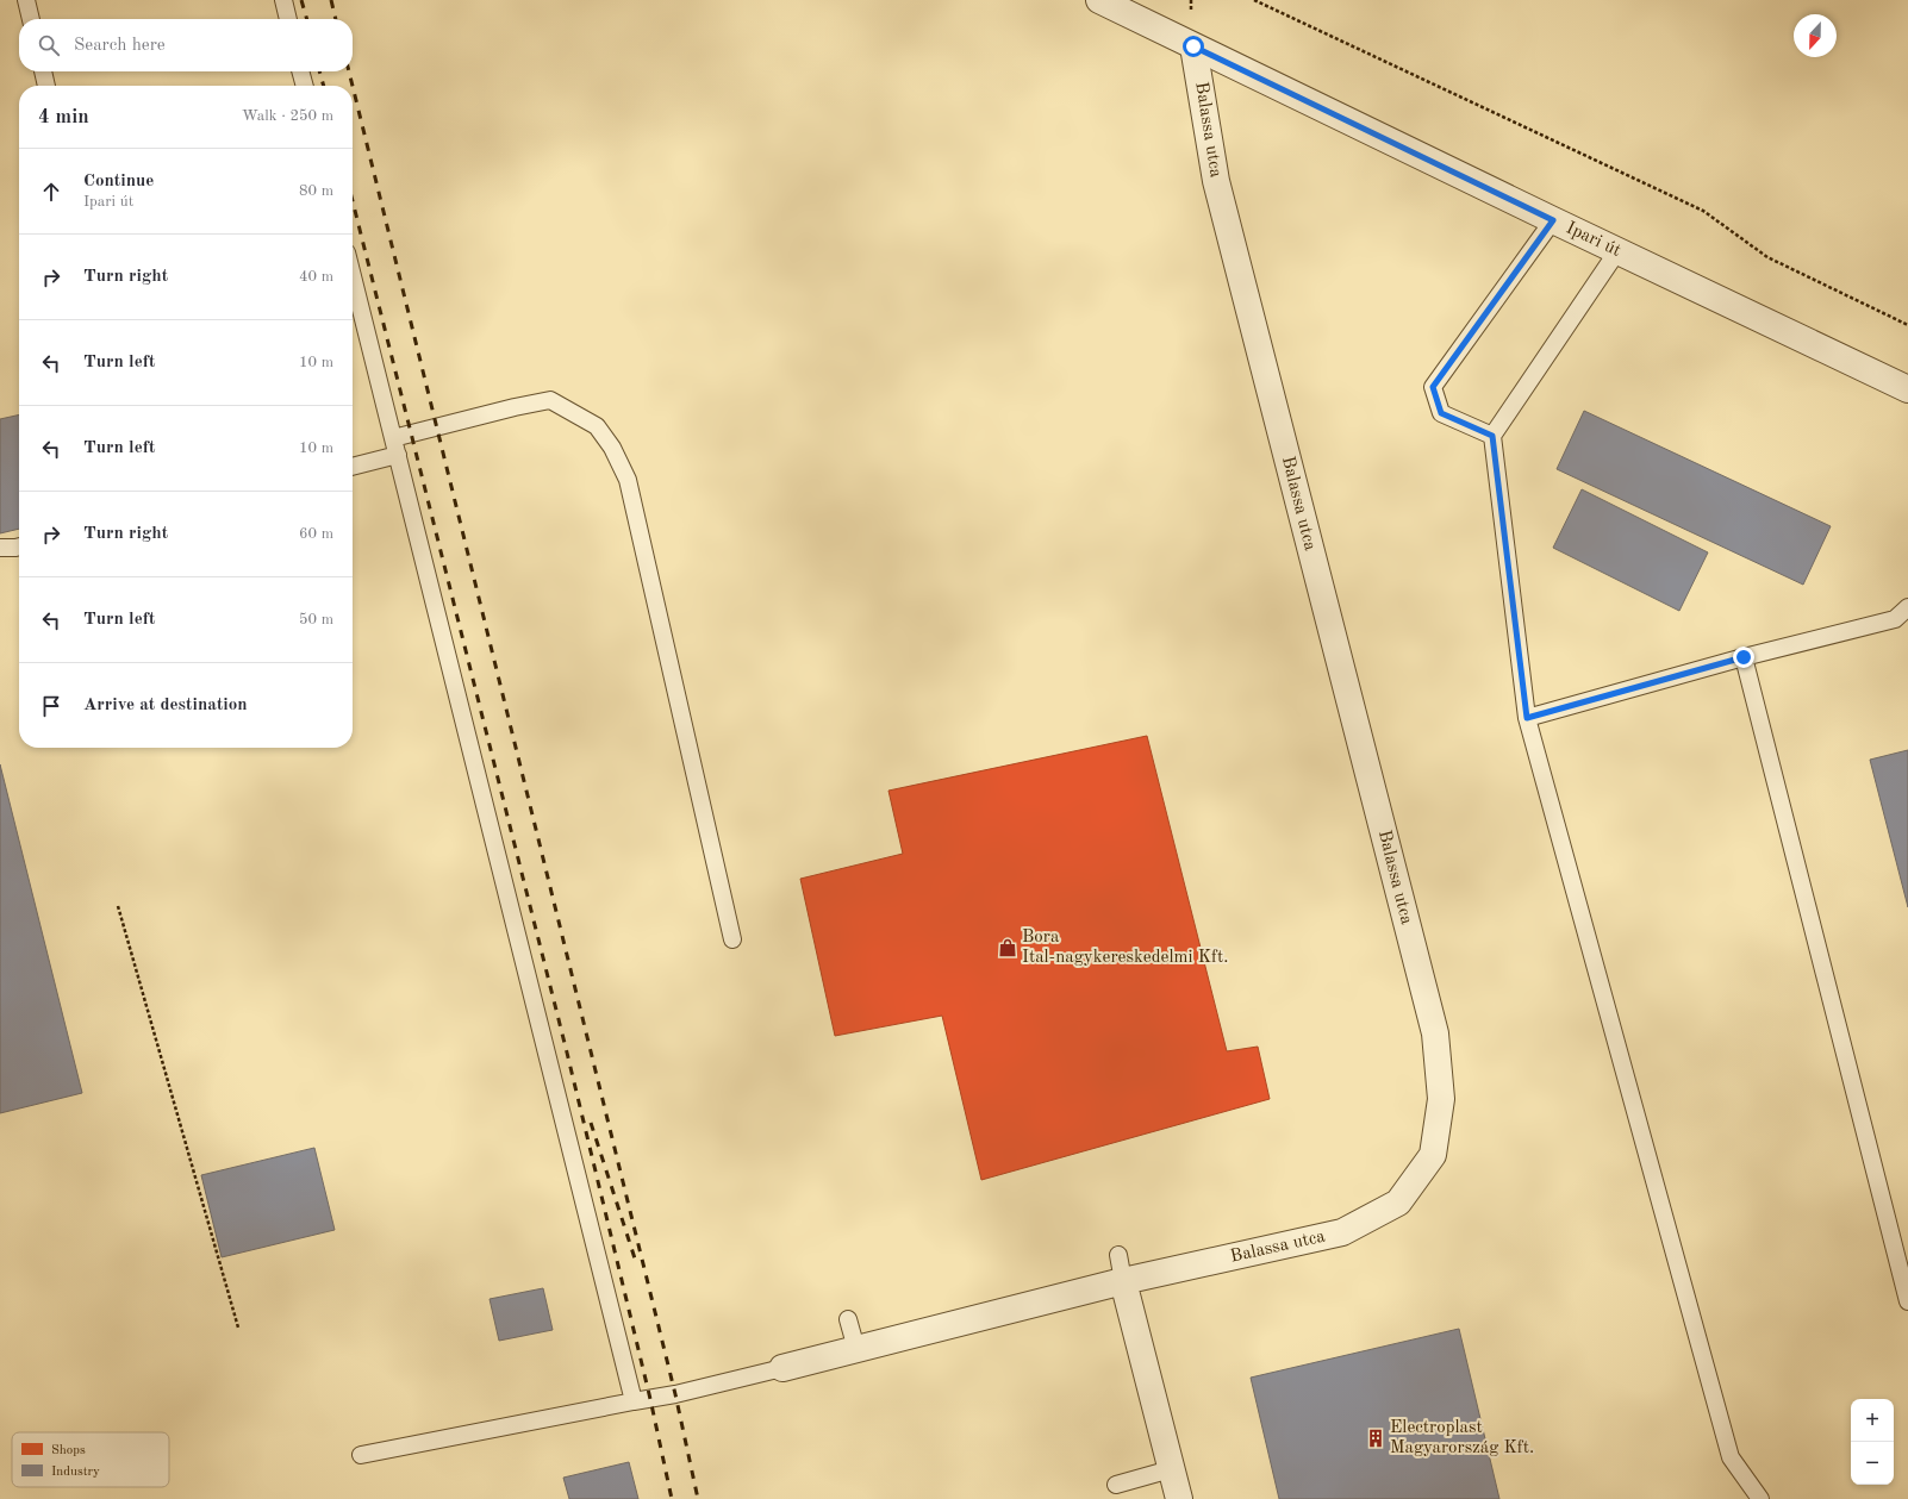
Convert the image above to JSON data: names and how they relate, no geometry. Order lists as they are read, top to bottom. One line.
{"streets":{"street":["Balassa utca","Ipari út"]},"crossings":[["Balassa utca","Ipari út"]],"places":{"shop":["Bora Ital-nagykereskedelmi Kft."],"building":["Electroplast Magyarország Kft."]},"legend":["Shops","Industry"],"north":"bottom","page":{"search":"Search here","heading":["4 min","Walk · 250 m"],"list":[["Continue","Ipari út","80 m"],["Turn right","40 m"],["Turn left","10 m"],["Turn left","10 m"],["Turn right","60 m"],["Turn left","50 m"],"Arrive at destination"],"map_buttons":["+","−"]}}
